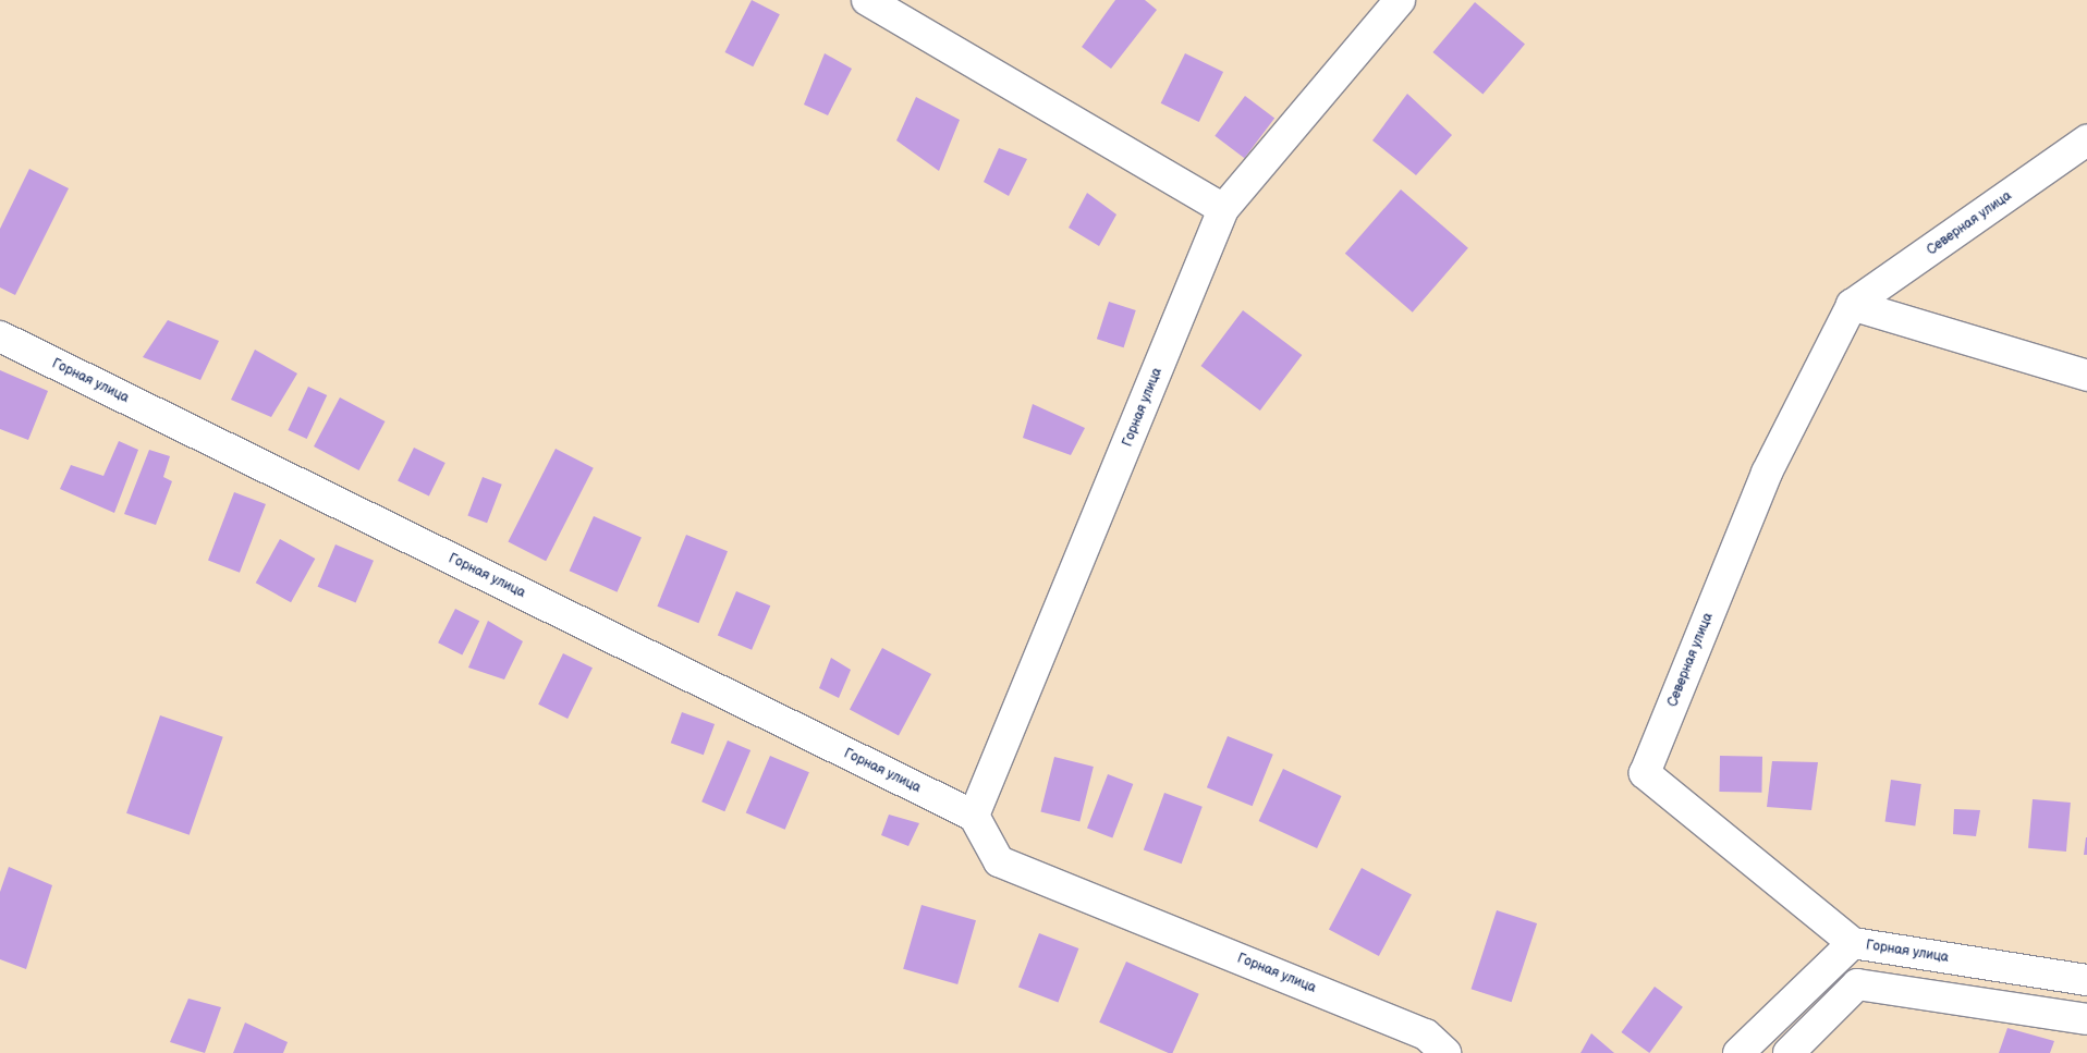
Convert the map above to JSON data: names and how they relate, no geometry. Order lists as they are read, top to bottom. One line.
{"streets":{"street":["Северная улица","Горная улица"]},"crossings":[["Северная улица","Горная улица"]]}
